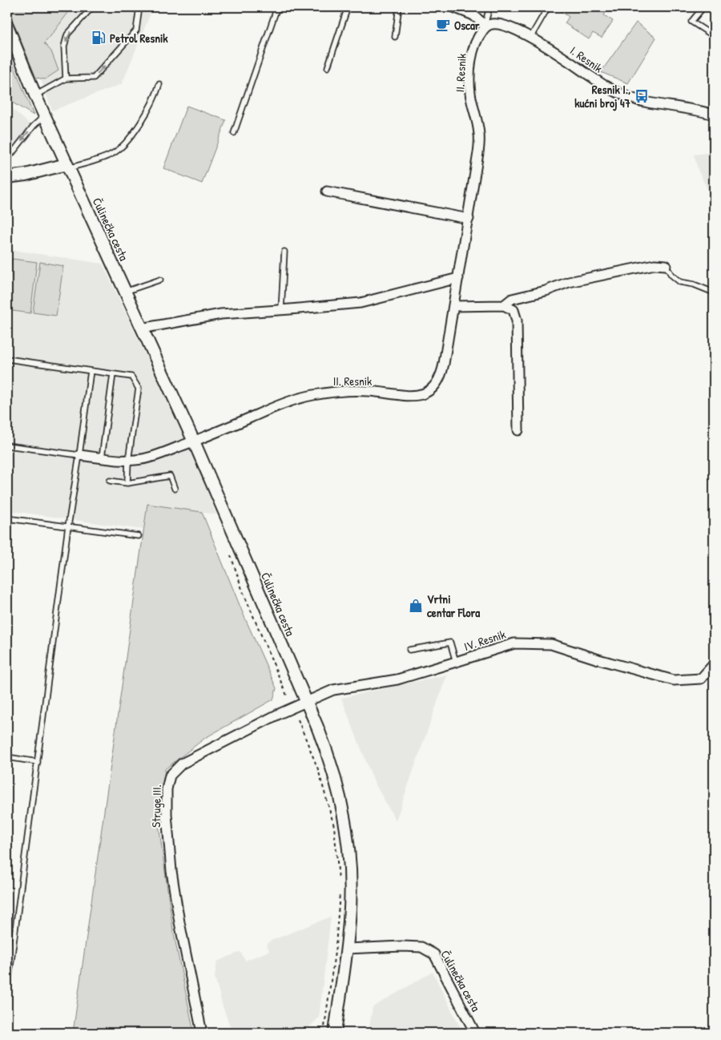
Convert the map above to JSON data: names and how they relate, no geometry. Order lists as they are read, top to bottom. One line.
{"streets":{"street":["I. Resnik","II. Resnik","Čulinečka cesta","IV. Resnik","Struge III."]},"crossings":[["I. Resnik","II. Resnik"],["II. Resnik","Čulinečka cesta"],["Čulinečka cesta","IV. Resnik"],["Čulinečka cesta","Struge III."],["IV. Resnik","Struge III."]],"places":{"cafe":["Oscar"],"fuel station":["Petrol Resnik"],"bus stop":["Resnik I., kućni broj 47"],"shop":["Vrtni centar Flora"]}}
